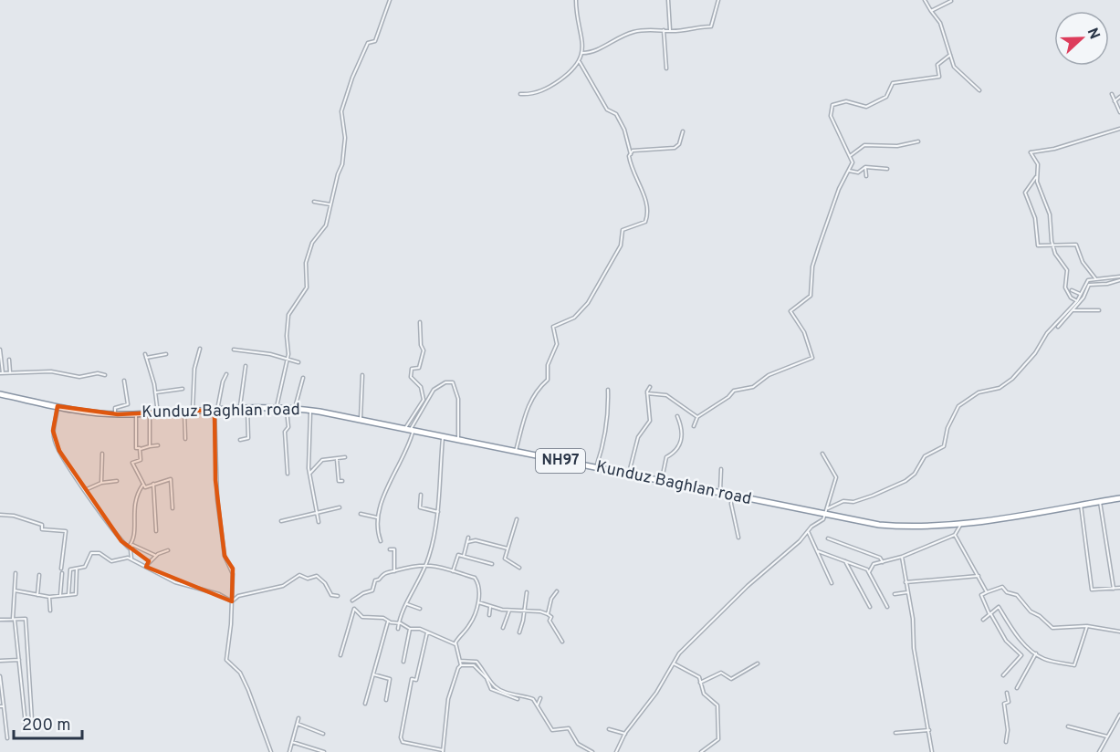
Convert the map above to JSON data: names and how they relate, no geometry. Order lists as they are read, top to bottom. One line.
{"streets":{"highway":["Kunduz Baghlan road","NH97"]},"scale_bar":"200 m","north":"right"}
